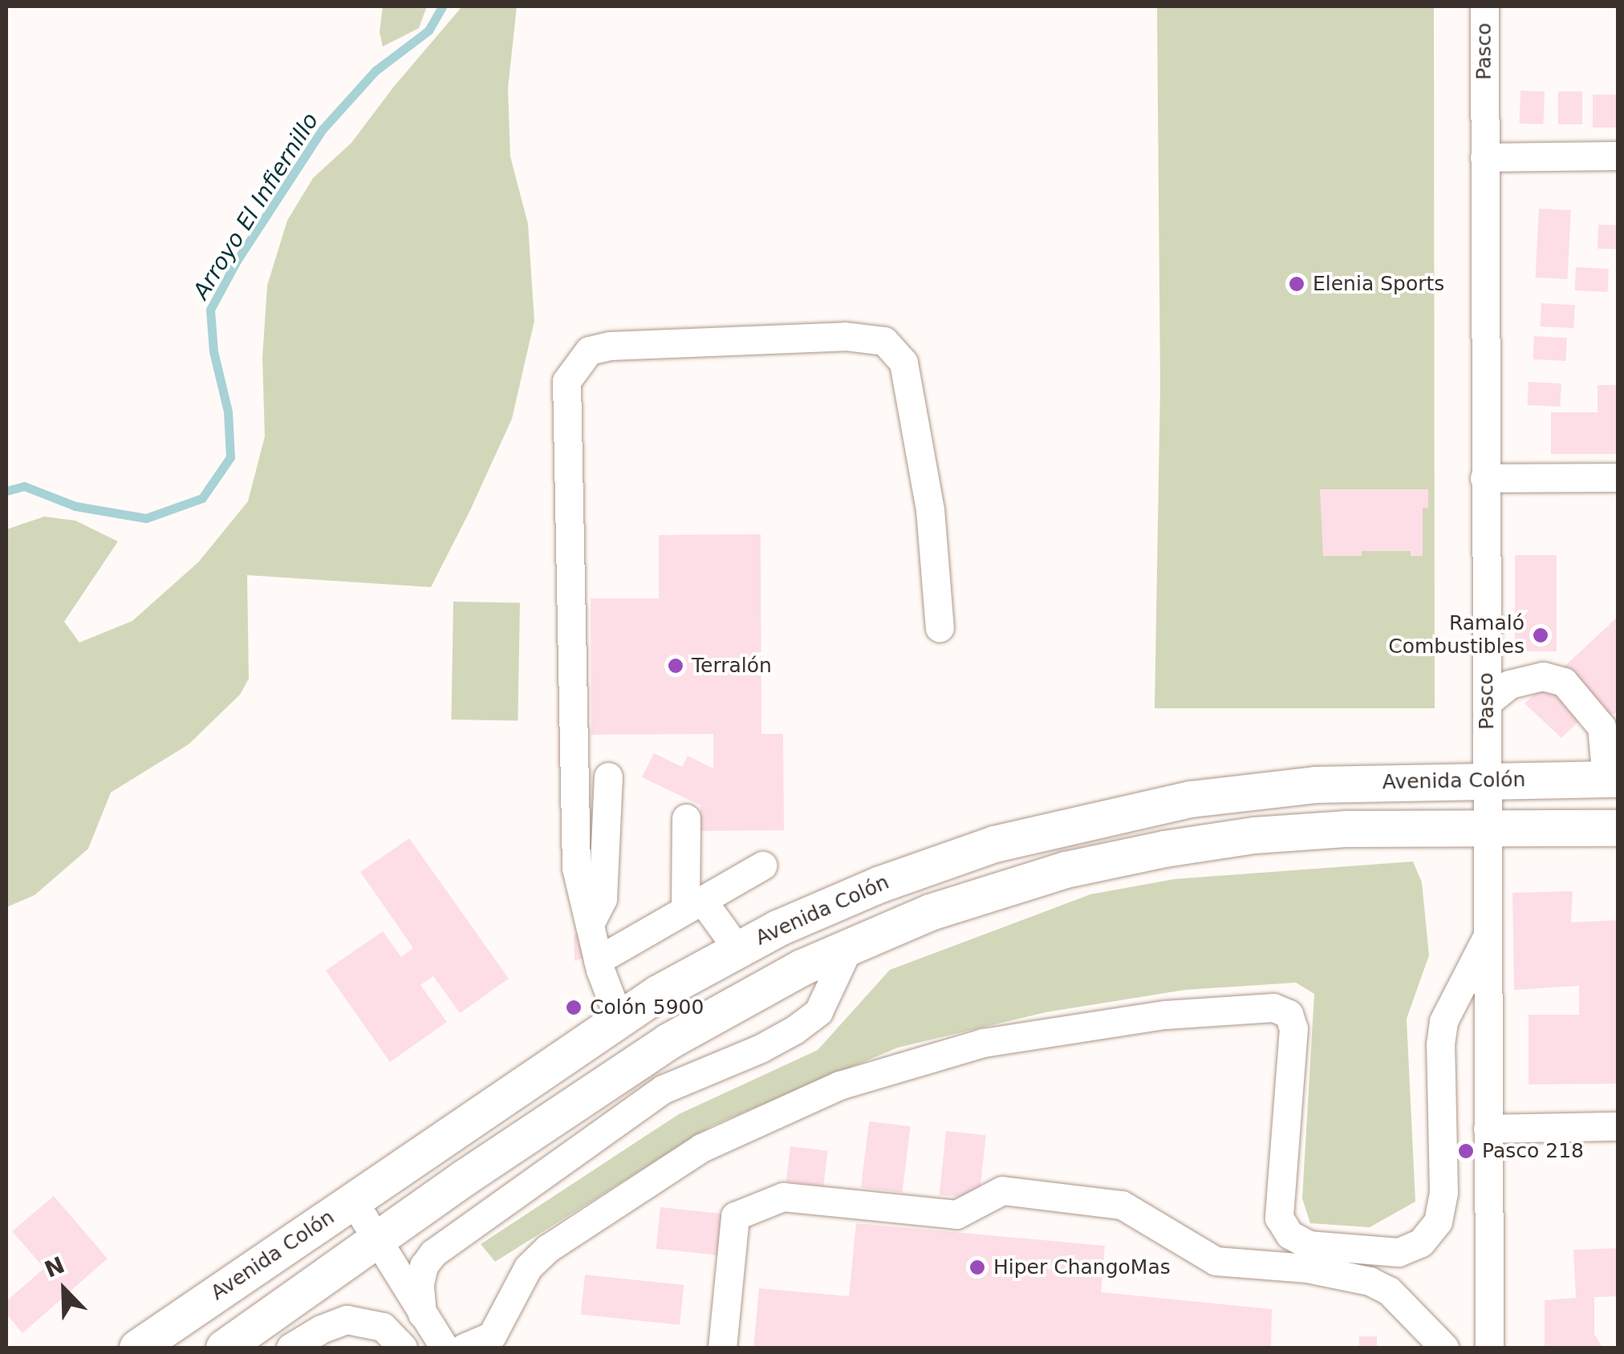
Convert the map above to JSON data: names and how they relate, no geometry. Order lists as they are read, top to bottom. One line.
{"streets":{"main road":["Avenida Colón"],"street":["Pasco"]},"crossings":[["Pasco","Avenida Colón"]],"water":["Arroyo El Infiernillo"],"places":["Elenia Sports","Ramaló Combustibles","Terralón","Colón 5900","Pasco 218","Hiper ChangoMas"],"north":"top left"}
